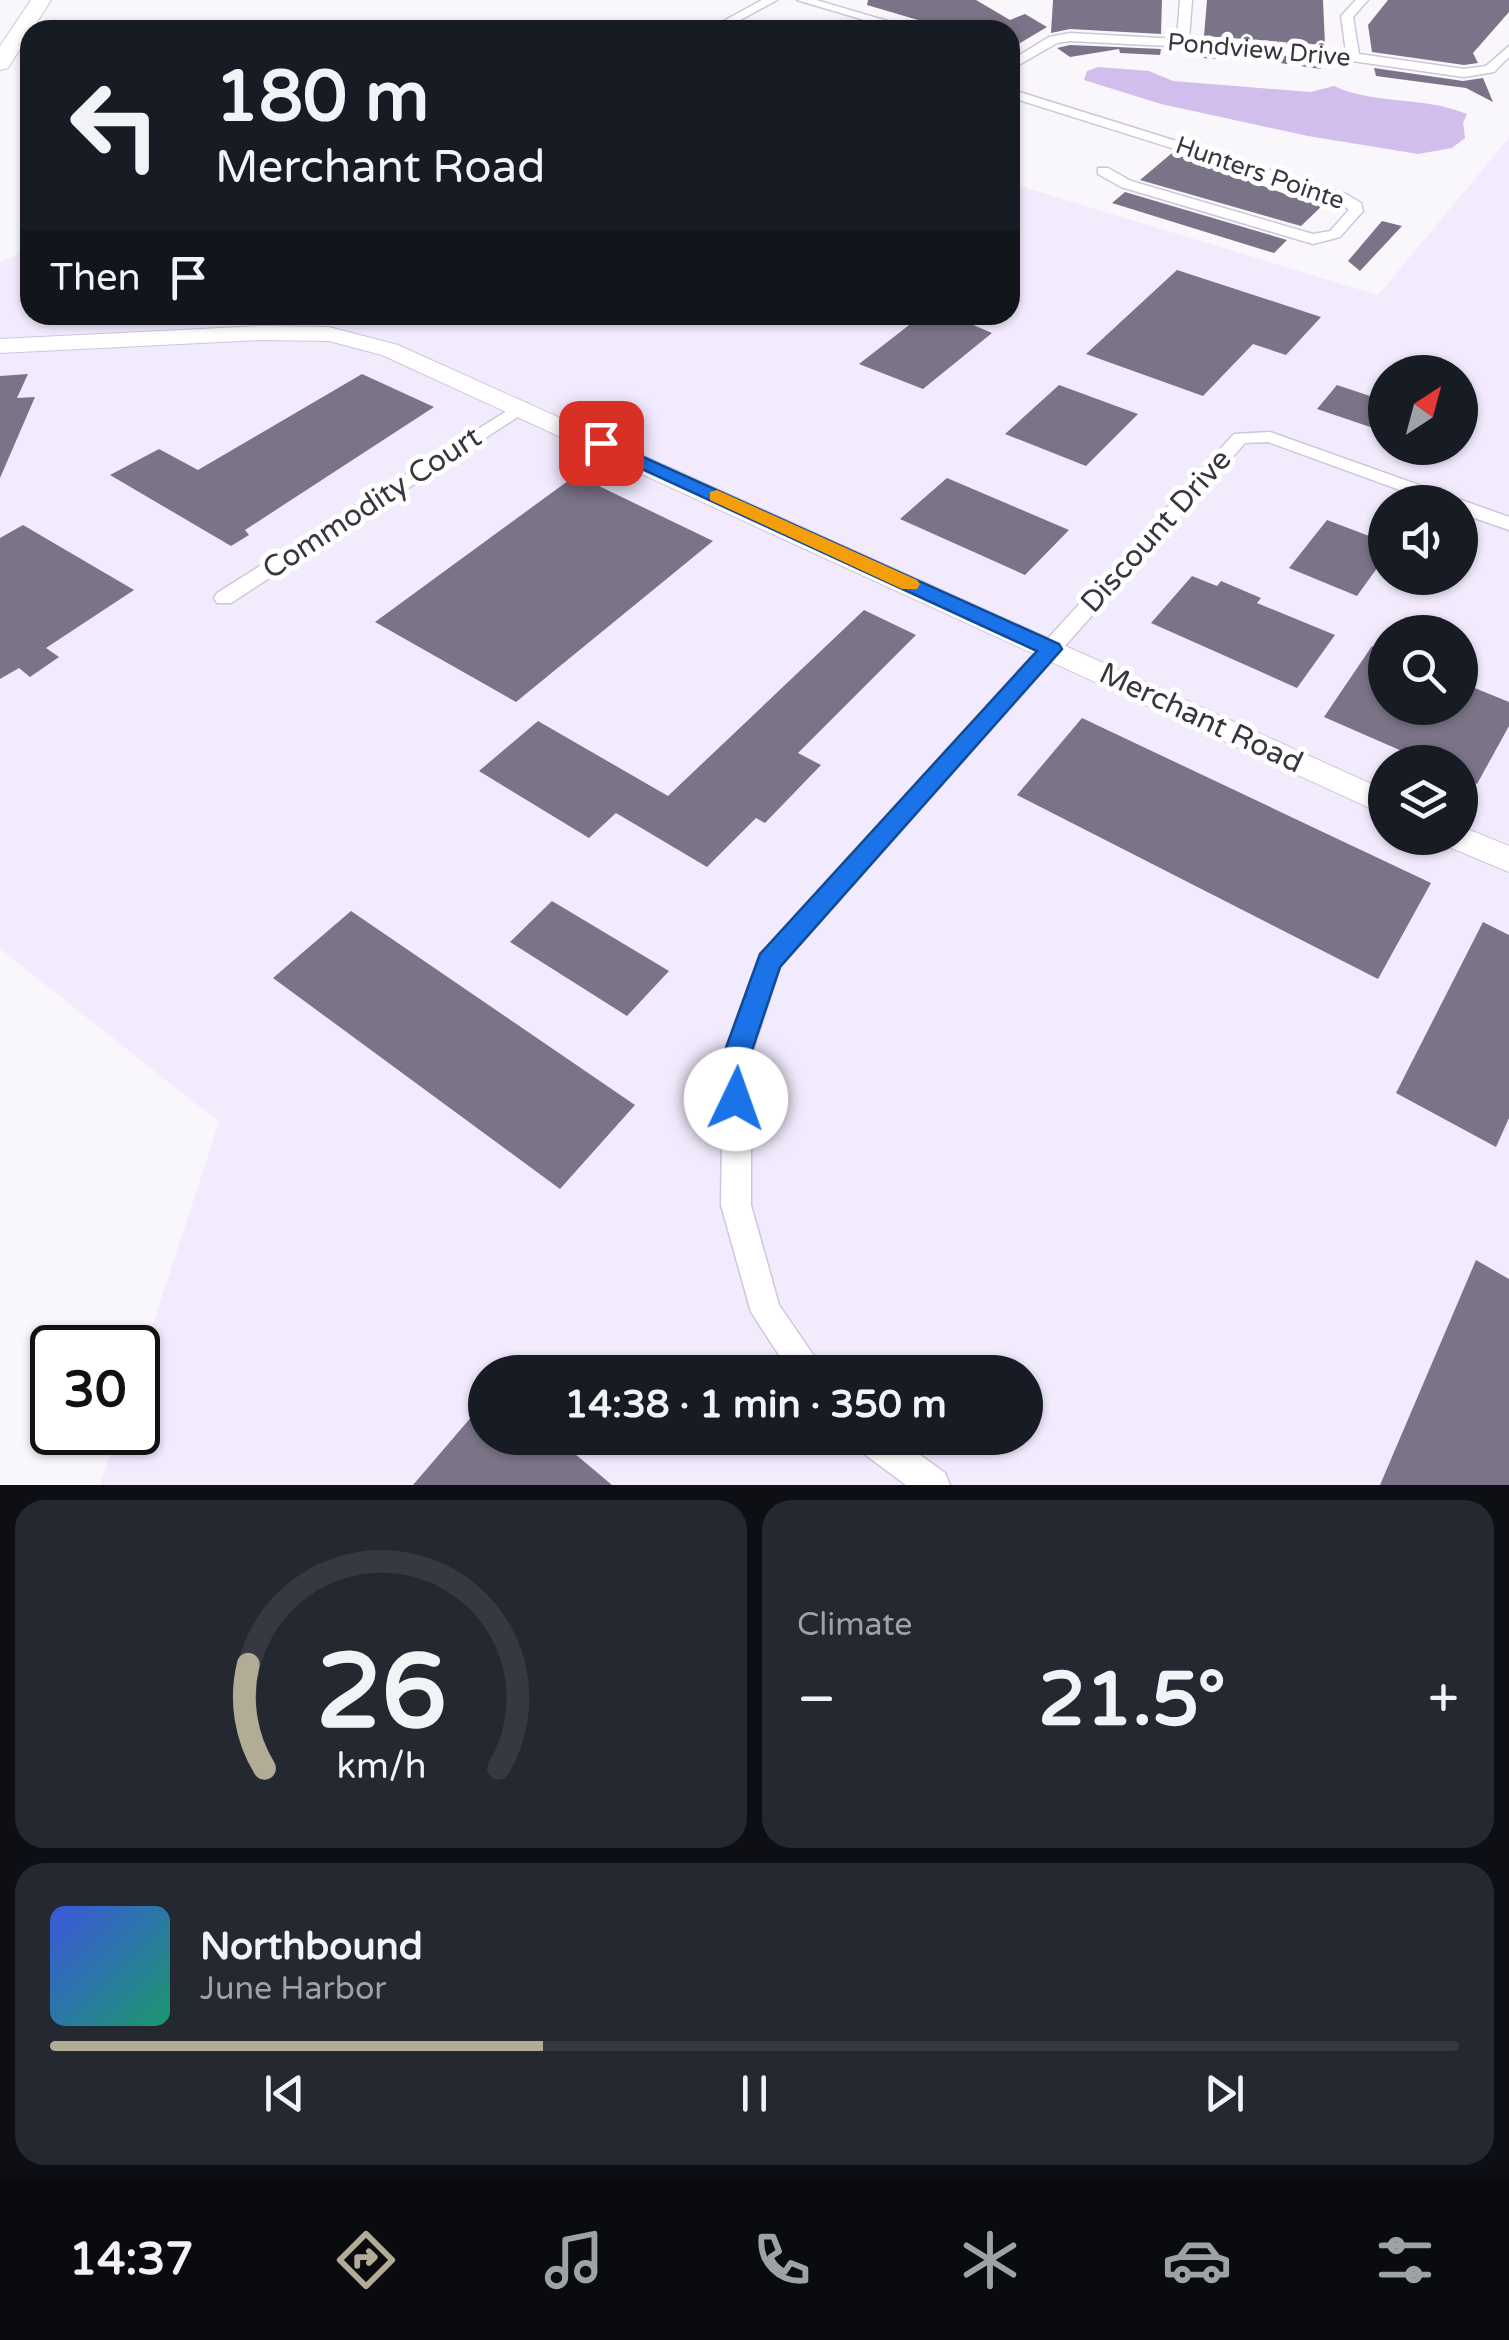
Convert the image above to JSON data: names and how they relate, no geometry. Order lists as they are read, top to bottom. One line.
{"streets":{"street":["Pondview Drive","Hunters Pointe","Commodity Court","Discount Drive","Merchant Road"]},"crossings":[["Commodity Court","Merchant Road"],["Discount Drive","Merchant Road"]],"north":"top right","page":{"turn":["180 m","Merchant Road"],"then":"Then","limit":"30","trip":"14:38 · 1 min · 350 m","tile":"Climate","heat":["−","21.5°","+"],"song":["Northbound","June Harbor"],"tabs":"14:37","gauge":["26","km/h"]}}
